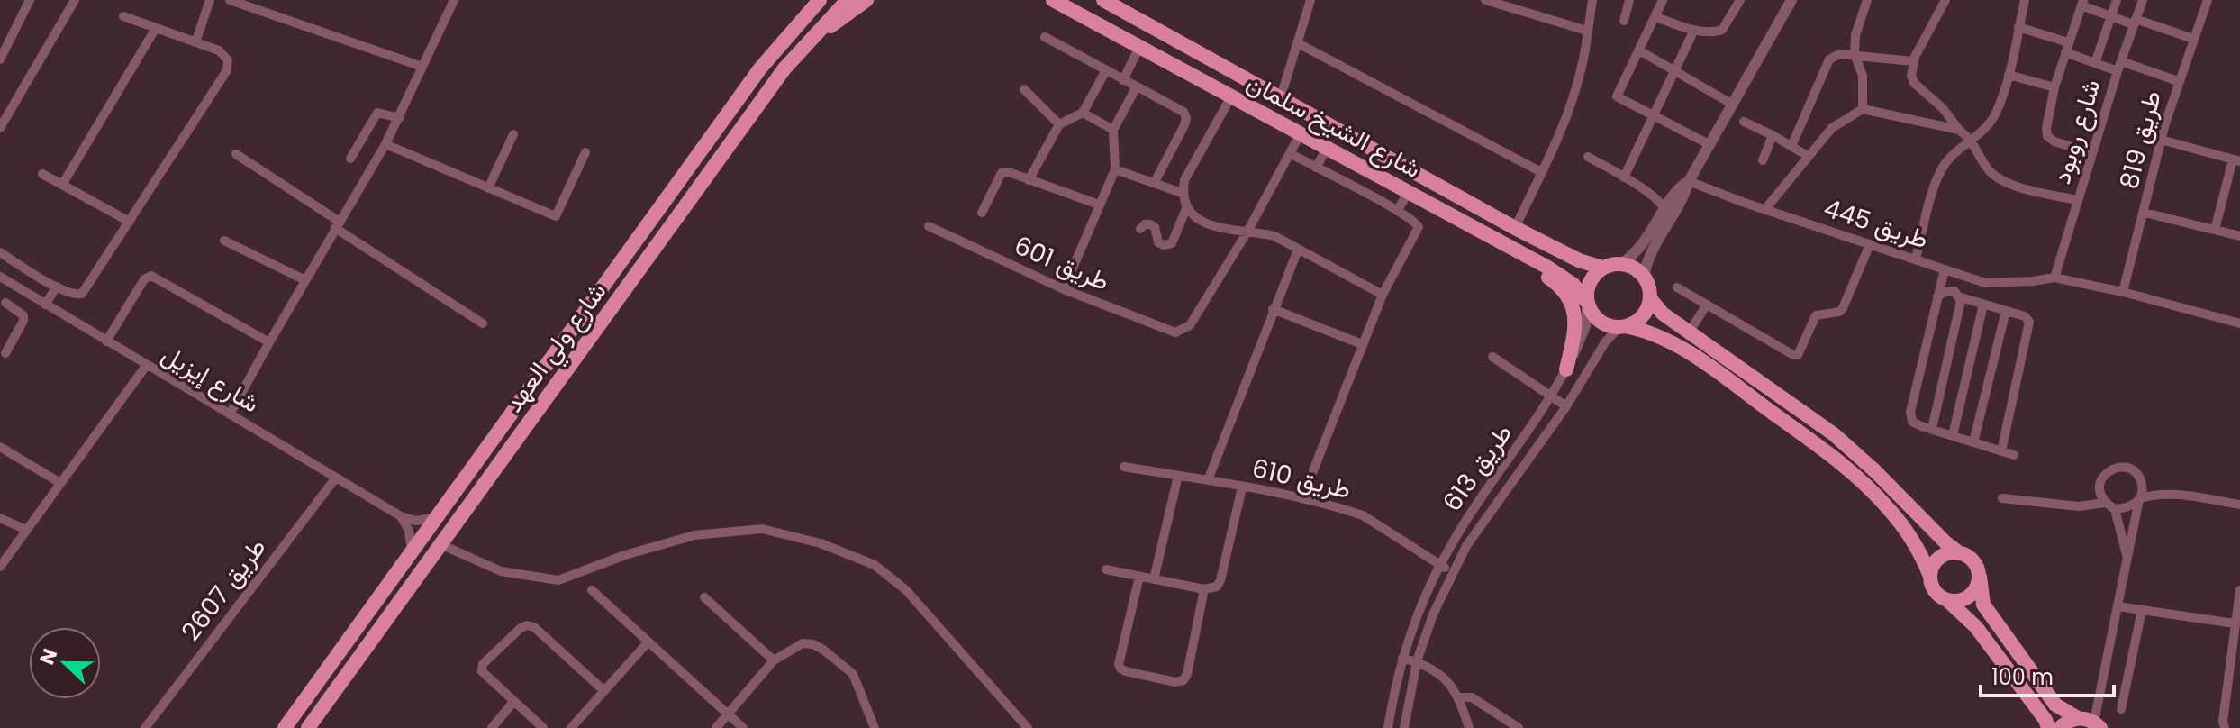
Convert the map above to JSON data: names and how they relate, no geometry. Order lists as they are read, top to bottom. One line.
{"streets":{"main road":["شارع الشيخ سلمان","شارع ولي العهد"],"street":["شارع روبود","طريق 819","طريق 445","طريق 601","شارع إيزيل","طريق 613","طريق 610","طريق 2607"]},"crossings":[["شارع الشيخ سلمان","طريق 613"],["شارع روبود","طريق 445"],["طريق 819","طريق 445"],["شارع ولي العهد","شارع إيزيل"],["شارع إيزيل","طريق 2607"],["طريق 613","طريق 610"]],"scale_bar":"100 m","north":"left"}
